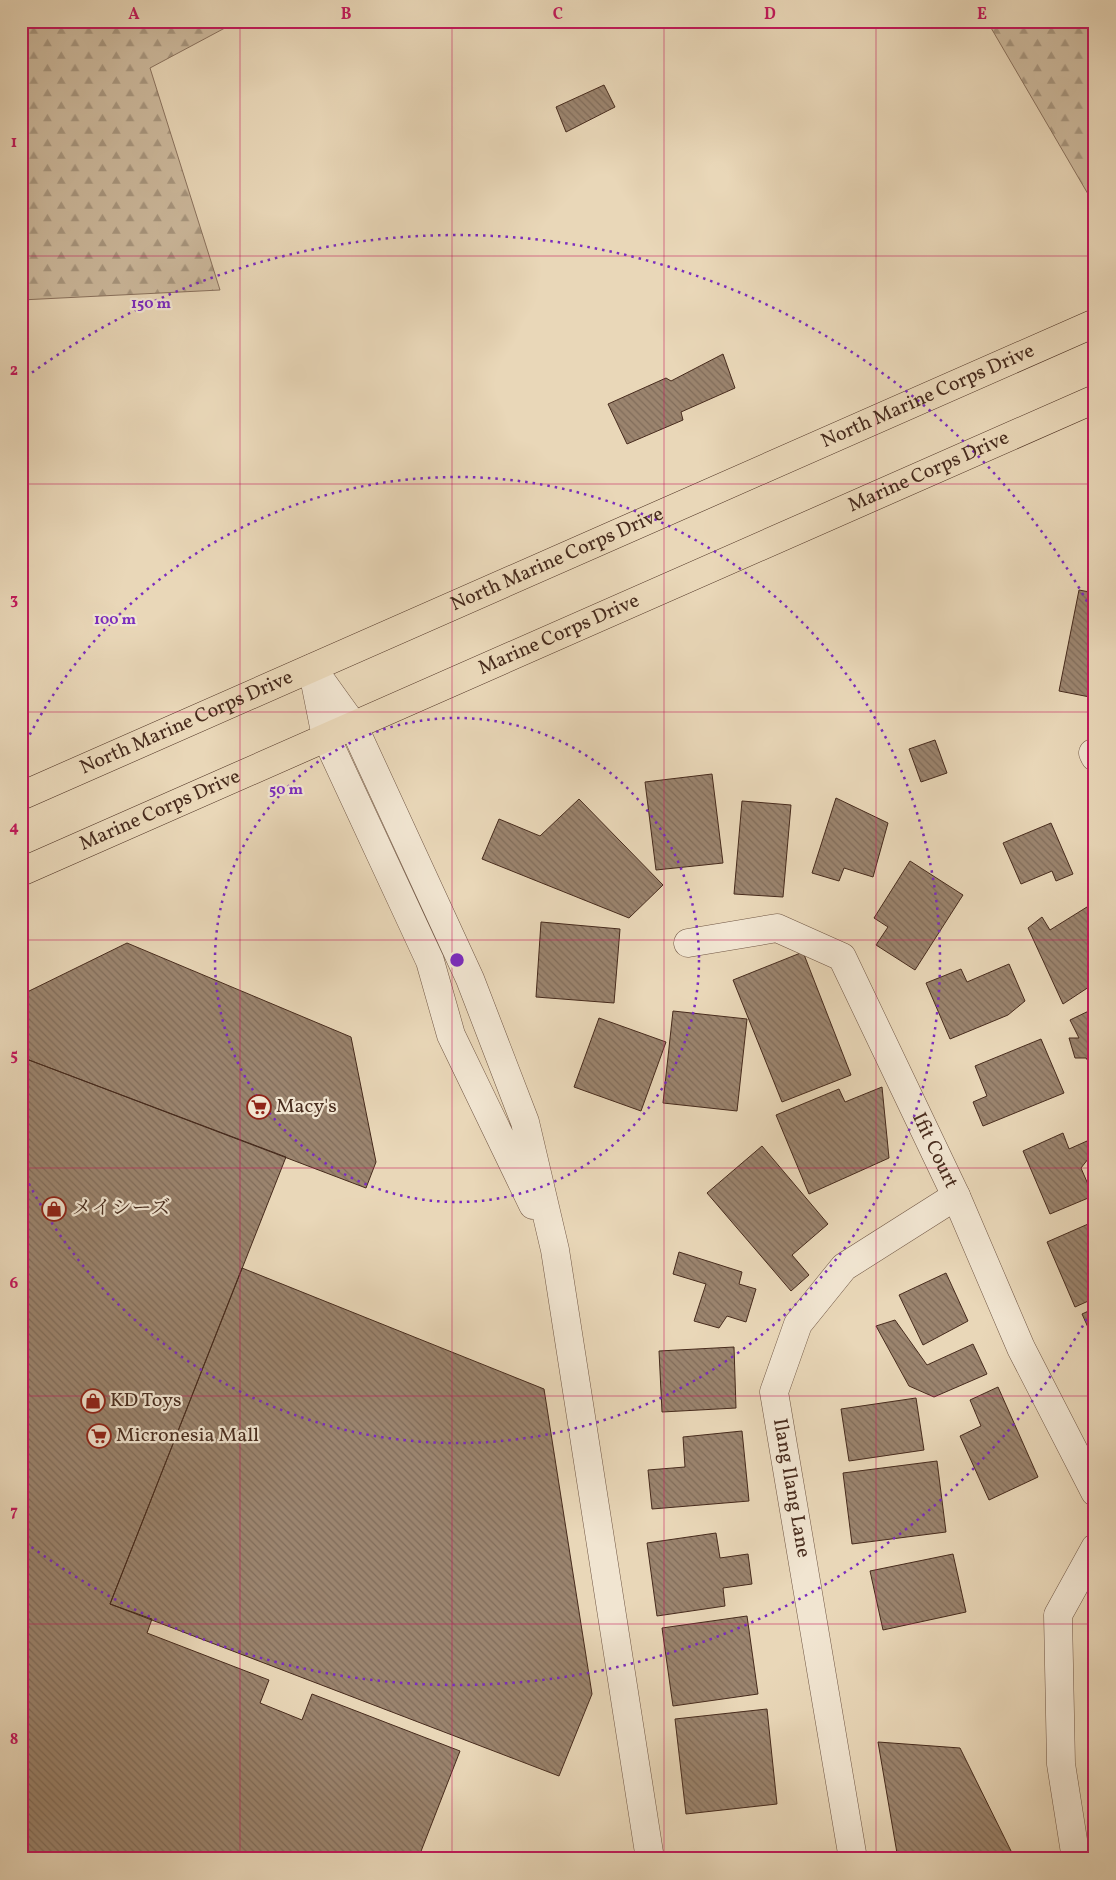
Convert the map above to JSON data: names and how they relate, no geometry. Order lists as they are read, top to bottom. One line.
{"streets":{"main road":["North Marine Corps Drive","Marine Corps Drive"],"street":["Ifit Court","Ilang Ilang Lane"]},"crossings":[["Ifit Court","Ilang Ilang Lane"]],"places":{"supermarket":["Macy's","Micronesia Mall"],"shop":["メイシーズ","KD Toys"]},"grid":{"columns":["A","B","C","D","E"],"rows":["1","2","3","4","5","6","7","8"]},"rings":["150 m","100 m","50 m"]}
